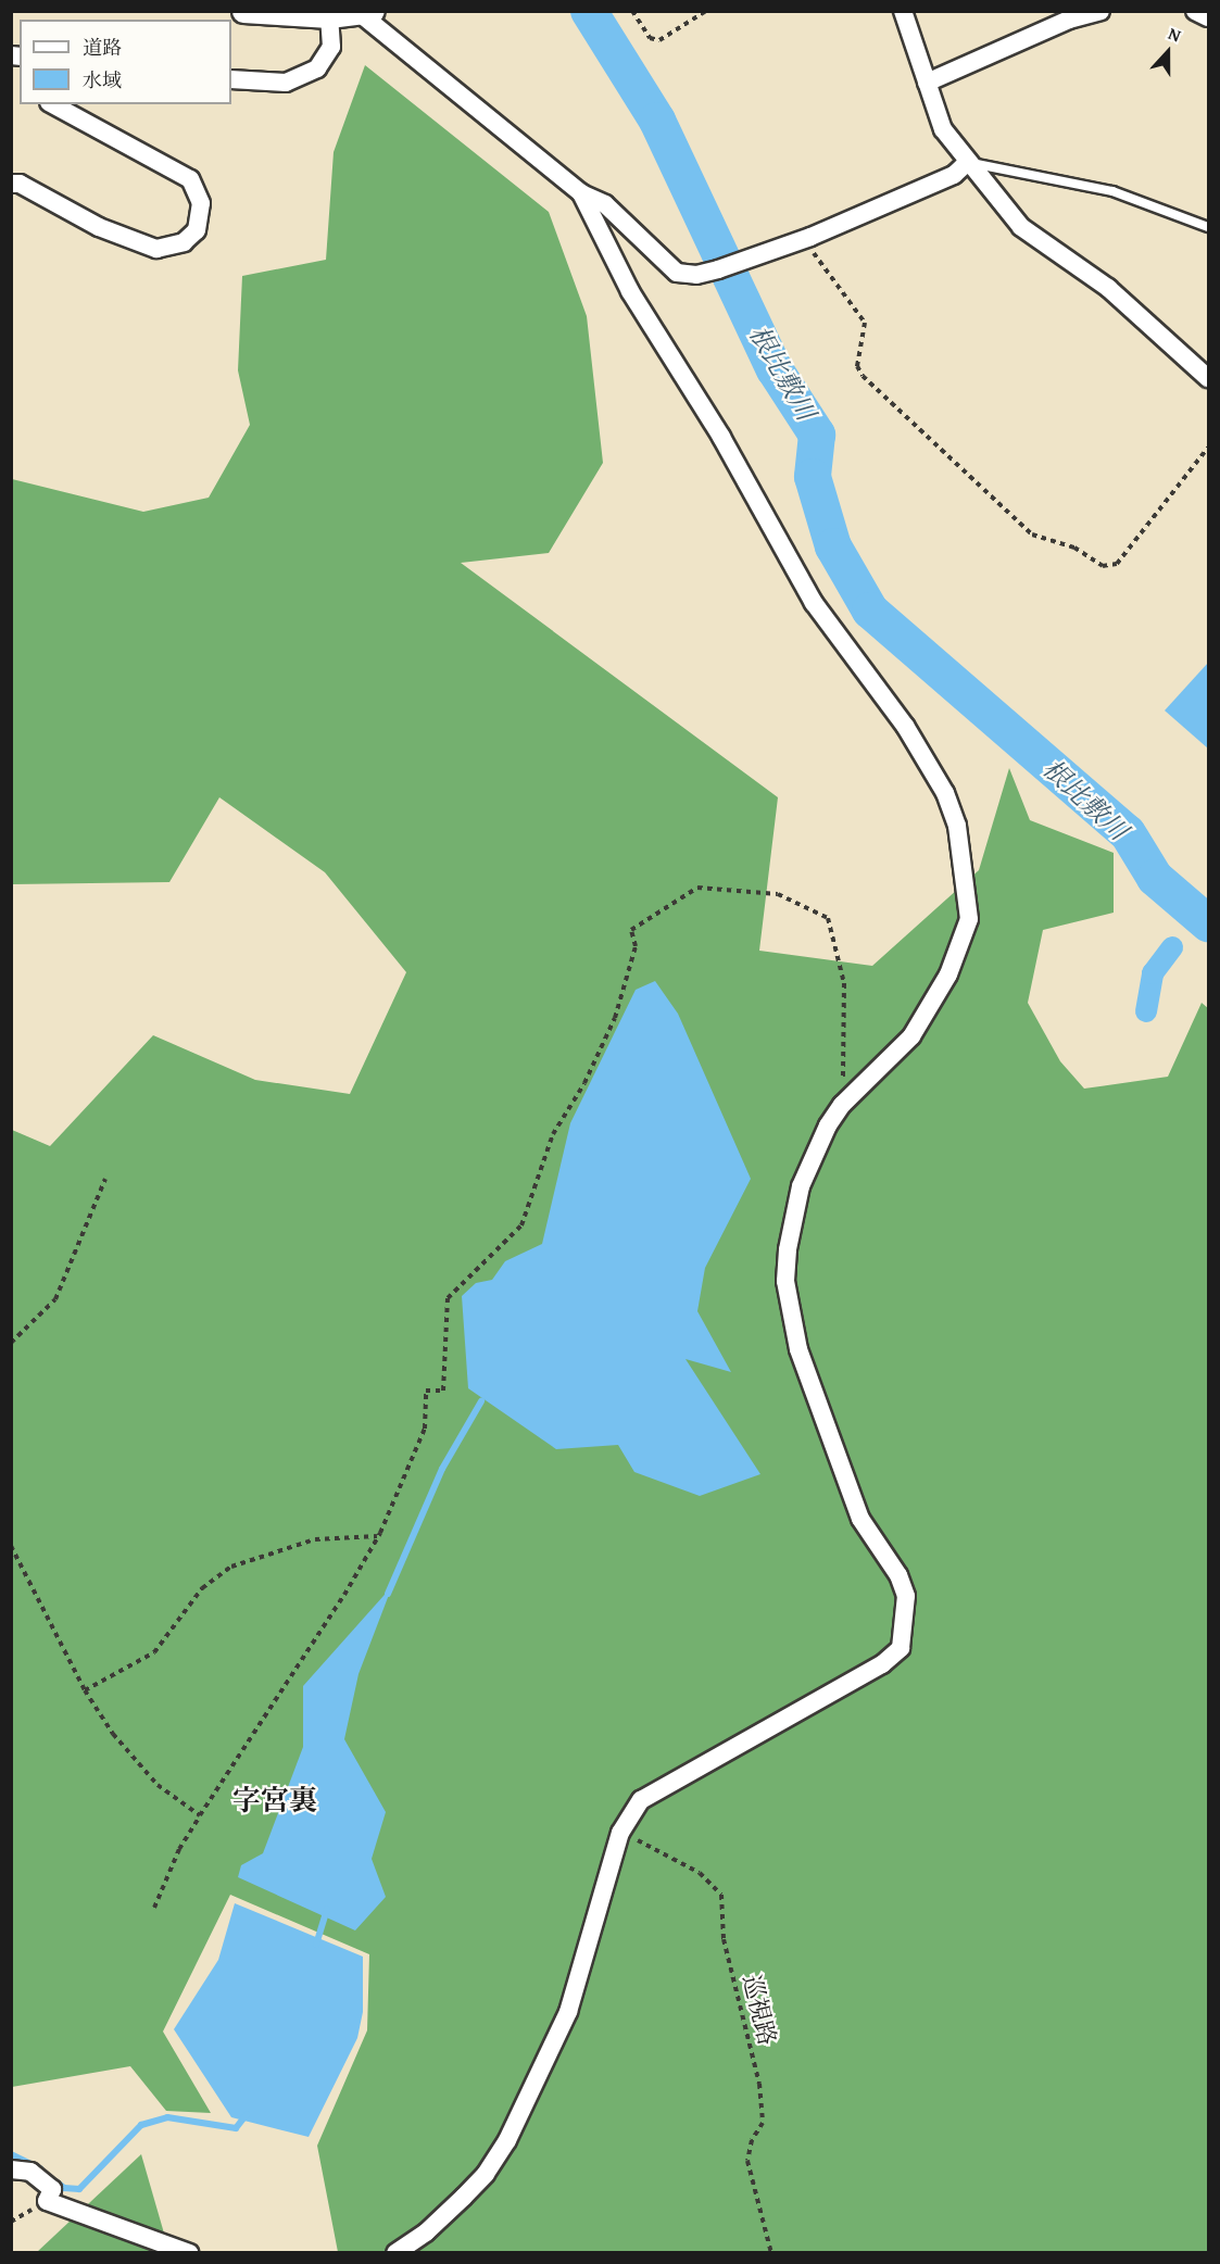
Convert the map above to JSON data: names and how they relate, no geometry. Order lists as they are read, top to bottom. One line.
{"streets":{"path":["巡視路"]},"districts":["字宮裏"],"water":["根比敷川"],"legend":["道路","水域"],"north":"top"}
